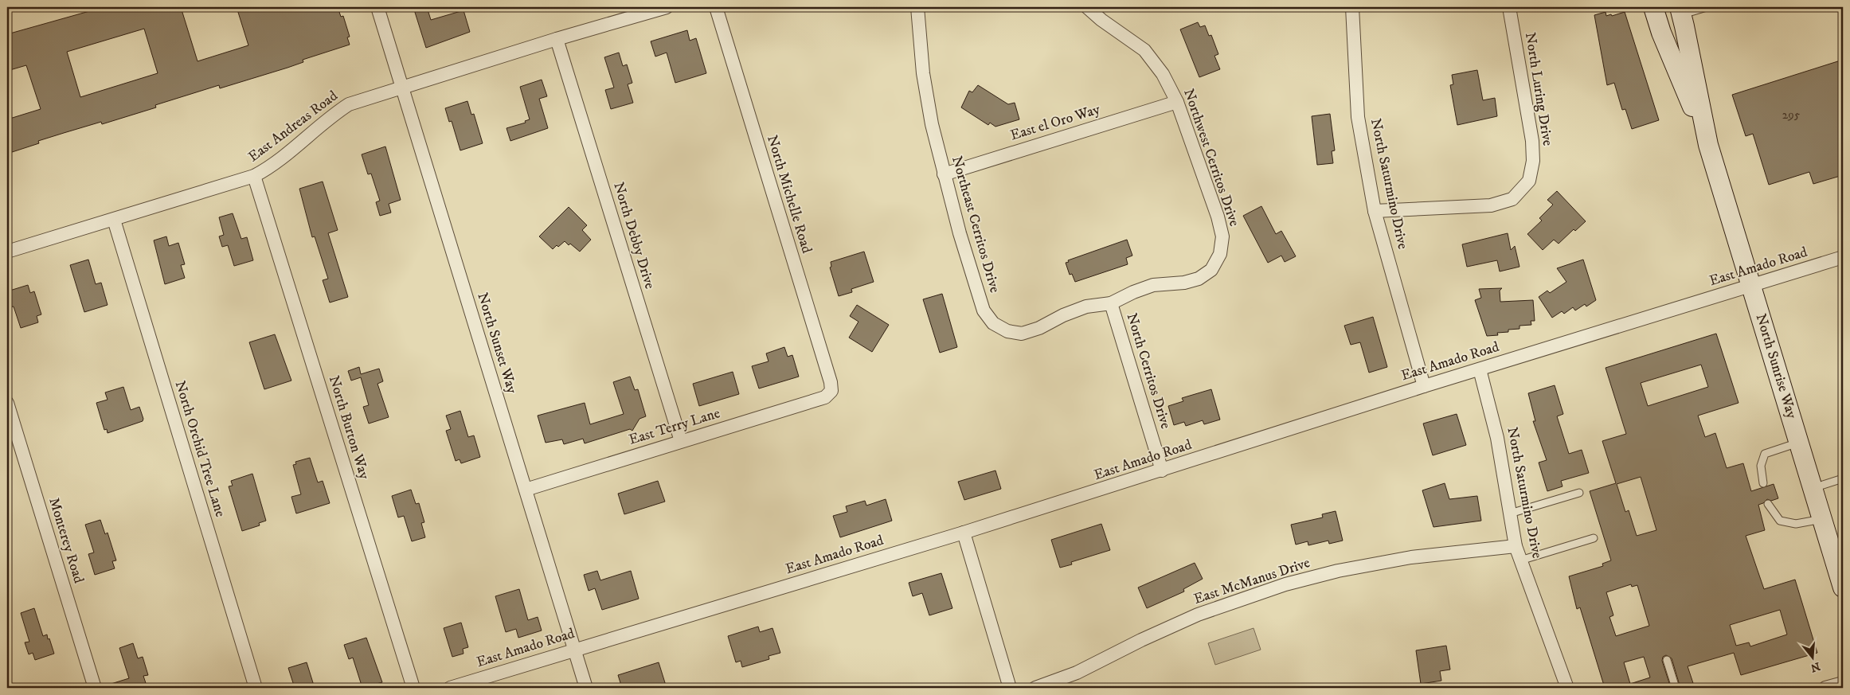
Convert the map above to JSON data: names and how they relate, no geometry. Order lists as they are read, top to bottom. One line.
{"streets":{"main road":["North Sunrise Way"],"street":["North Luring Drive","East el Oro Way","East Andreas Road","Northwest Cerritos Drive","North Saturmino Drive","North Michelle Road","Northeast Cerritos Drive","North Debby Drive","East Amado Road","North Sunset Way","North Cerritos Drive","East Terry Lane","North Burton Way","North Orchid Tree Lane","Monterey Road","East McManus Drive"]},"crossings":[["North Luring Drive","North Saturmino Drive"],["East el Oro Way","Northwest Cerritos Drive"],["East el Oro Way","Northeast Cerritos Drive"],["East Andreas Road","North Debby Drive"],["East Andreas Road","North Sunset Way"],["East Andreas Road","North Burton Way"],["East Andreas Road","North Orchid Tree Lane"],["Northwest Cerritos Drive","Northeast Cerritos Drive"],["Northwest Cerritos Drive","North Cerritos Drive"],["North Saturmino Drive","East Amado Road"],["North Saturmino Drive","East McManus Drive"],["North Michelle Road","East Terry Lane"],["Northeast Cerritos Drive","North Cerritos Drive"],["North Debby Drive","East Terry Lane"],["East Amado Road","North Sunset Way"],["East Amado Road","North Sunrise Way"],["East Amado Road","North Cerritos Drive"],["North Sunset Way","East Terry Lane"]],"house_numbers":["295"],"north":"bottom"}
